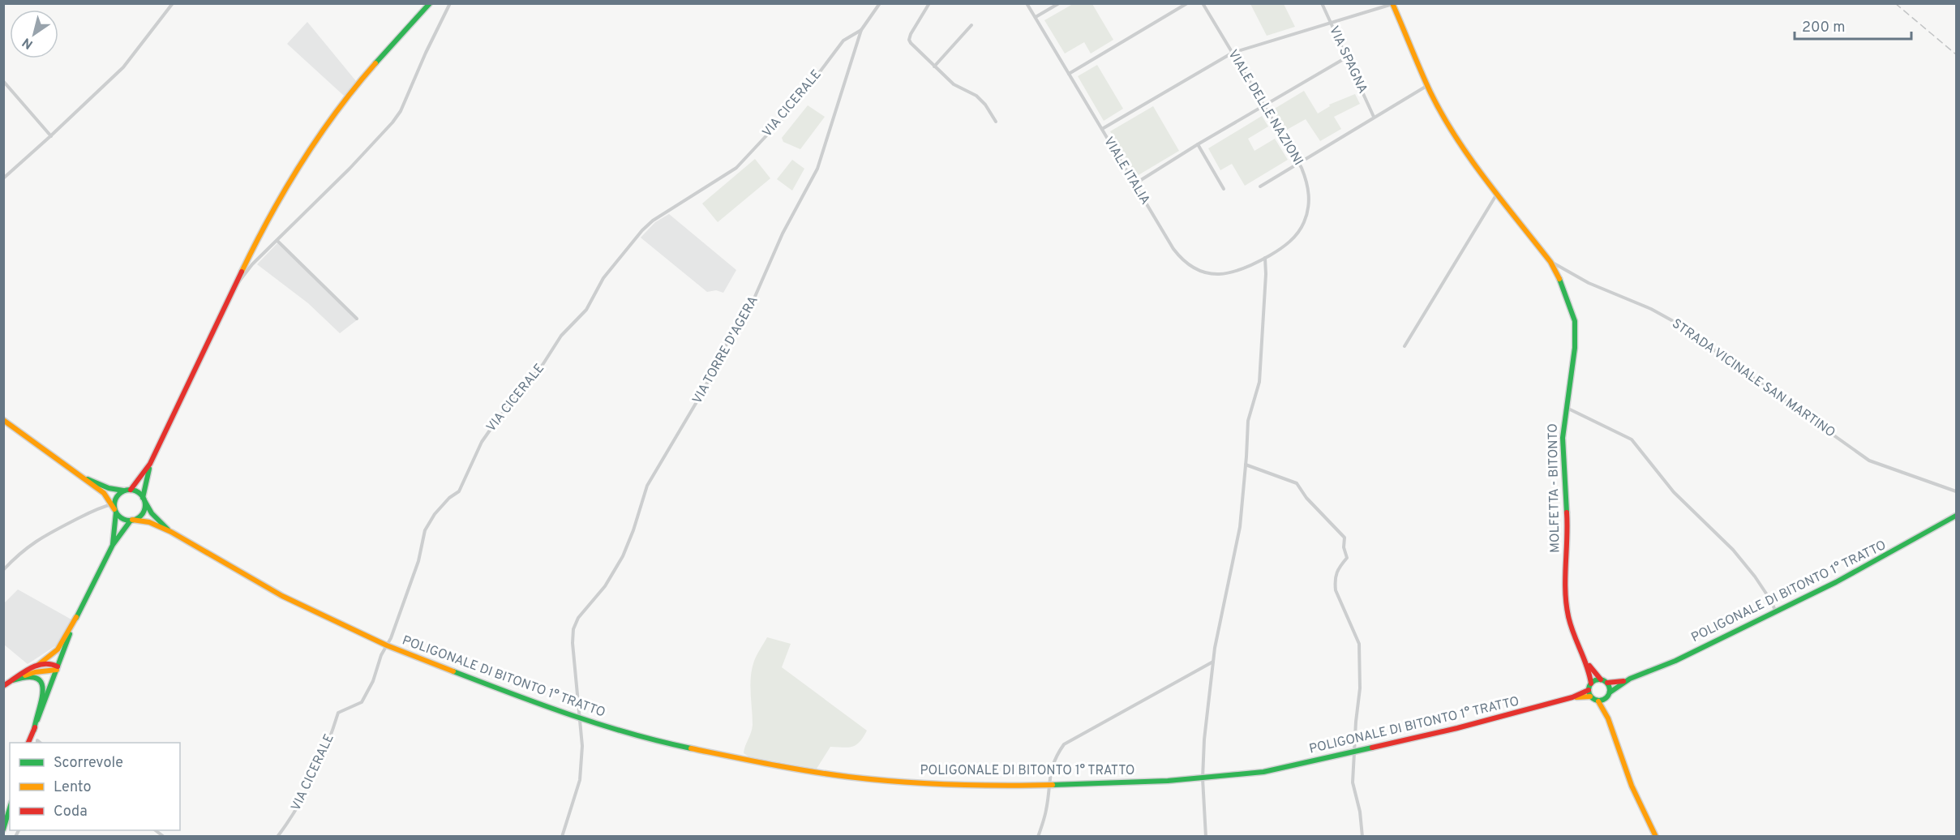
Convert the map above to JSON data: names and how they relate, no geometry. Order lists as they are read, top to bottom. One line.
{"streets":{"main road":["MOLFETTA - BITONTO","POLIGONALE DI BITONTO 1° TRATTO"],"street":["VIA SPAGNA","VIA CICERALE","VIALE DELLE NAZIONI","VIALE ITALIA","VIA TORRE D'AGERA","STRADA VICINALE SAN MARTINO"]},"crossings":[["VIA CICERALE","VIA TORRE D'AGERA"],["VIA CICERALE","POLIGONALE DI BITONTO 1° TRATTO"],["VIALE DELLE NAZIONI","VIALE ITALIA"],["VIA TORRE D'AGERA","POLIGONALE DI BITONTO 1° TRATTO"],["STRADA VICINALE SAN MARTINO","MOLFETTA - BITONTO"]],"legend":["Scorrevole","Lento","Coda"],"scale_bar":"200 m","north":"bottom left"}
